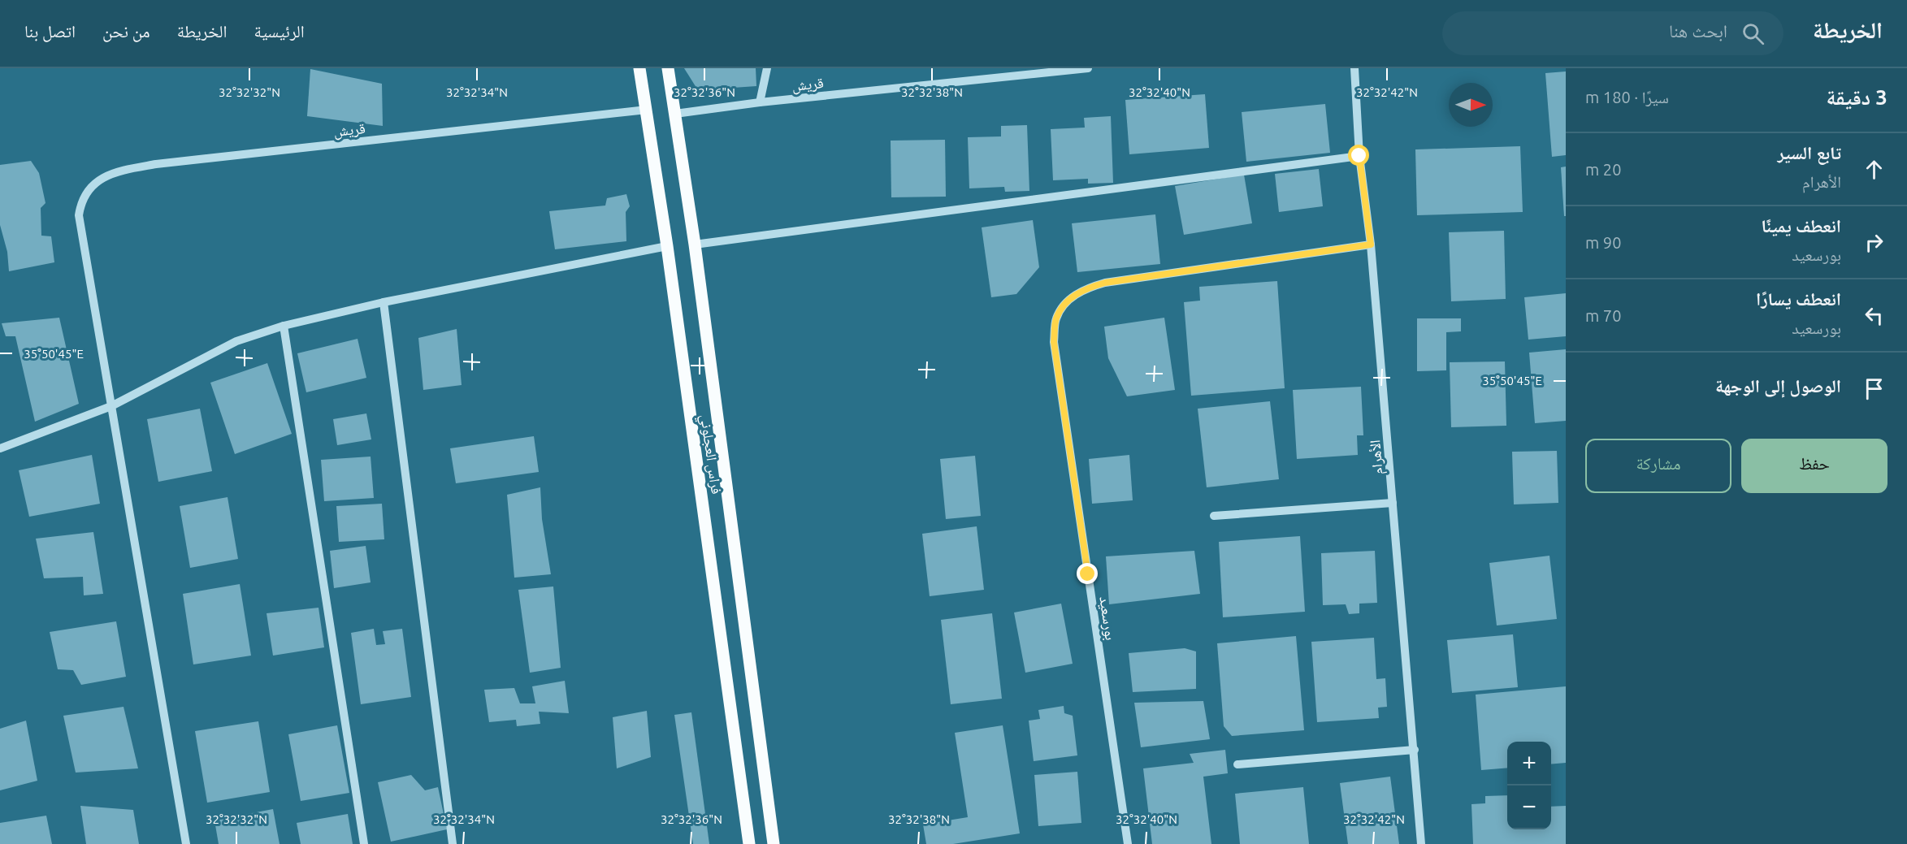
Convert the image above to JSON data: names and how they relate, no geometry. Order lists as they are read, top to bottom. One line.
{"streets":{"main road":["فراس العجلوني"],"street":["قريش","الأهرام","بورسعيد"]},"crossings":[["قريش","فراس العجلوني"],["الأهرام","بورسعيد"]],"north":"right","page":{"header":"الخريطة","search":"ابحث هنا","nav":["الرئيسية","الخريطة","من نحن","اتصل بنا"],"heading":["3 دقيقة","سيرًا · 180 m"],"list":[["تابع السير","الأهرام","20 m"],["انعطف يمينًا","بورسعيد","90 m"],["انعطف يسارًا","بورسعيد","70 m"],"الوصول إلى الوجهة"],"buttons":["حفظ","مشاركة"],"map_buttons":["+","−"]},"coordinates":["32°32'32\"N","32°32'34\"N","32°32'36\"N","32°32'38\"N","32°32'40\"N","32°32'42\"N","35°50'45\"E"]}
